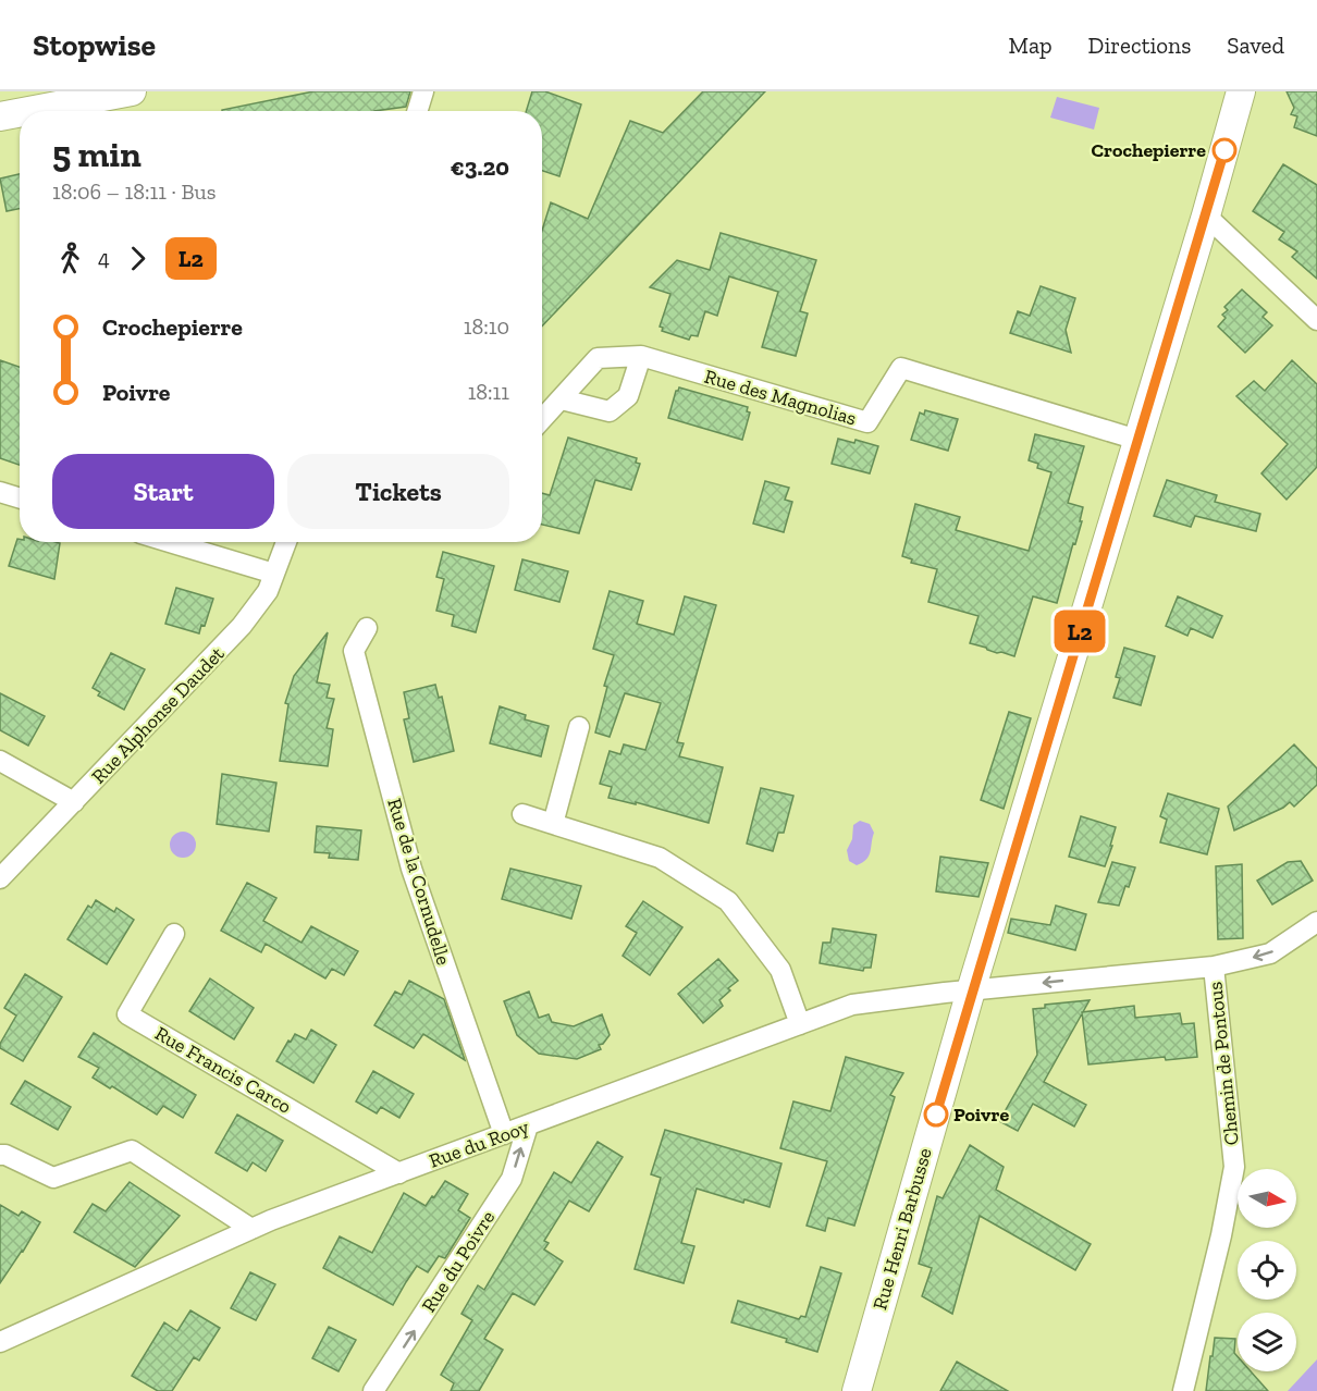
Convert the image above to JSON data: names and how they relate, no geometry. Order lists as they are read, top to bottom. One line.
{"streets":{"main road":["Rue Henri Barbusse"],"street":["Rue des Magnolias","Rue Alphonse Daudet","Rue de la Cornudelle","Chemin de Pontous","Rue Francis Carco","Rue du Rooy","Rue du Poivre"]},"crossings":[["Rue des Magnolias","Rue Henri Barbusse"],["Rue de la Cornudelle","Rue du Rooy"],["Chemin de Pontous","Rue du Rooy"],["Rue Francis Carco","Rue du Rooy"],["Rue du Rooy","Rue Henri Barbusse"],["Rue du Rooy","Rue du Poivre"]],"one_way":["Rue du Poivre"],"places":["Crochepierre","Poivre"],"lines":["bus line L2"],"north":"right","page":{"header":"Stopwise","nav":["Map","Directions","Saved"],"on_map":"L2","heading":["5 min","18:06 – 18:11 · Bus","€3.20"],"legs":["4","L2"],"list":[{"name":"Crochepierre","value":"18:10"},{"name":"Poivre","value":"18:11"}],"buttons":["Start","Tickets"]}}
